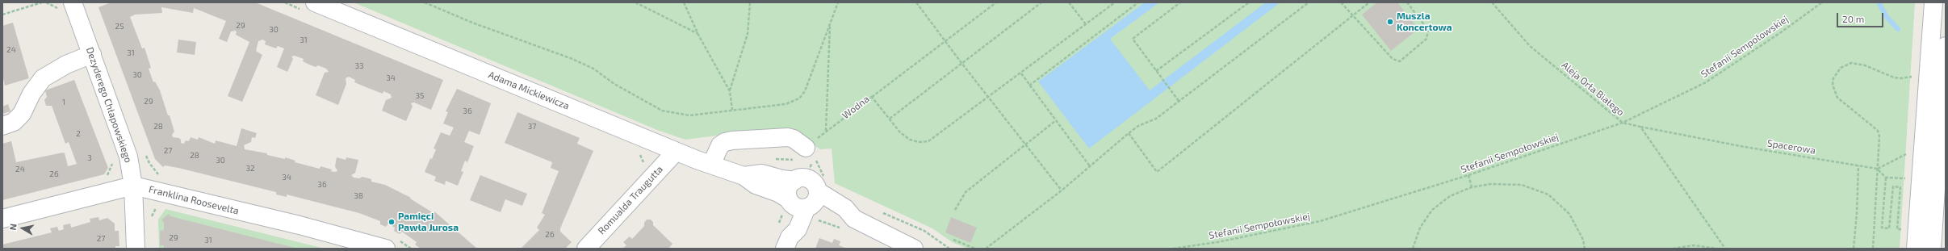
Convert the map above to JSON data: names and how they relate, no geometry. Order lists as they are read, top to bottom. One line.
{"streets":{"street":["Adama Mickiewicza","Dezyderego Chłapowskiego","Franklina Roosevelta","Romualda Traugutta"],"path":["Stefanii Sempołowskiej","Aleja Orła Białego","Wodna","Spacerowa"]},"crossings":[["Stefanii Sempołowskiej","Aleja Orła Białego"],["Aleja Orła Białego","Spacerowa"],["Adama Mickiewicza","Romualda Traugutta"],["Dezyderego Chłapowskiego","Franklina Roosevelta"]],"places":["Muszla Koncertowa","Pamięci Pawła Jurosa"],"house_numbers":["29","25","30","31","24","31","33","30","34","35","29","1","36","28","37","2","27","28","3","30","32","24","26","34","36","38","26","29","27","31"],"scale_bar":"20 m","north":"left"}
